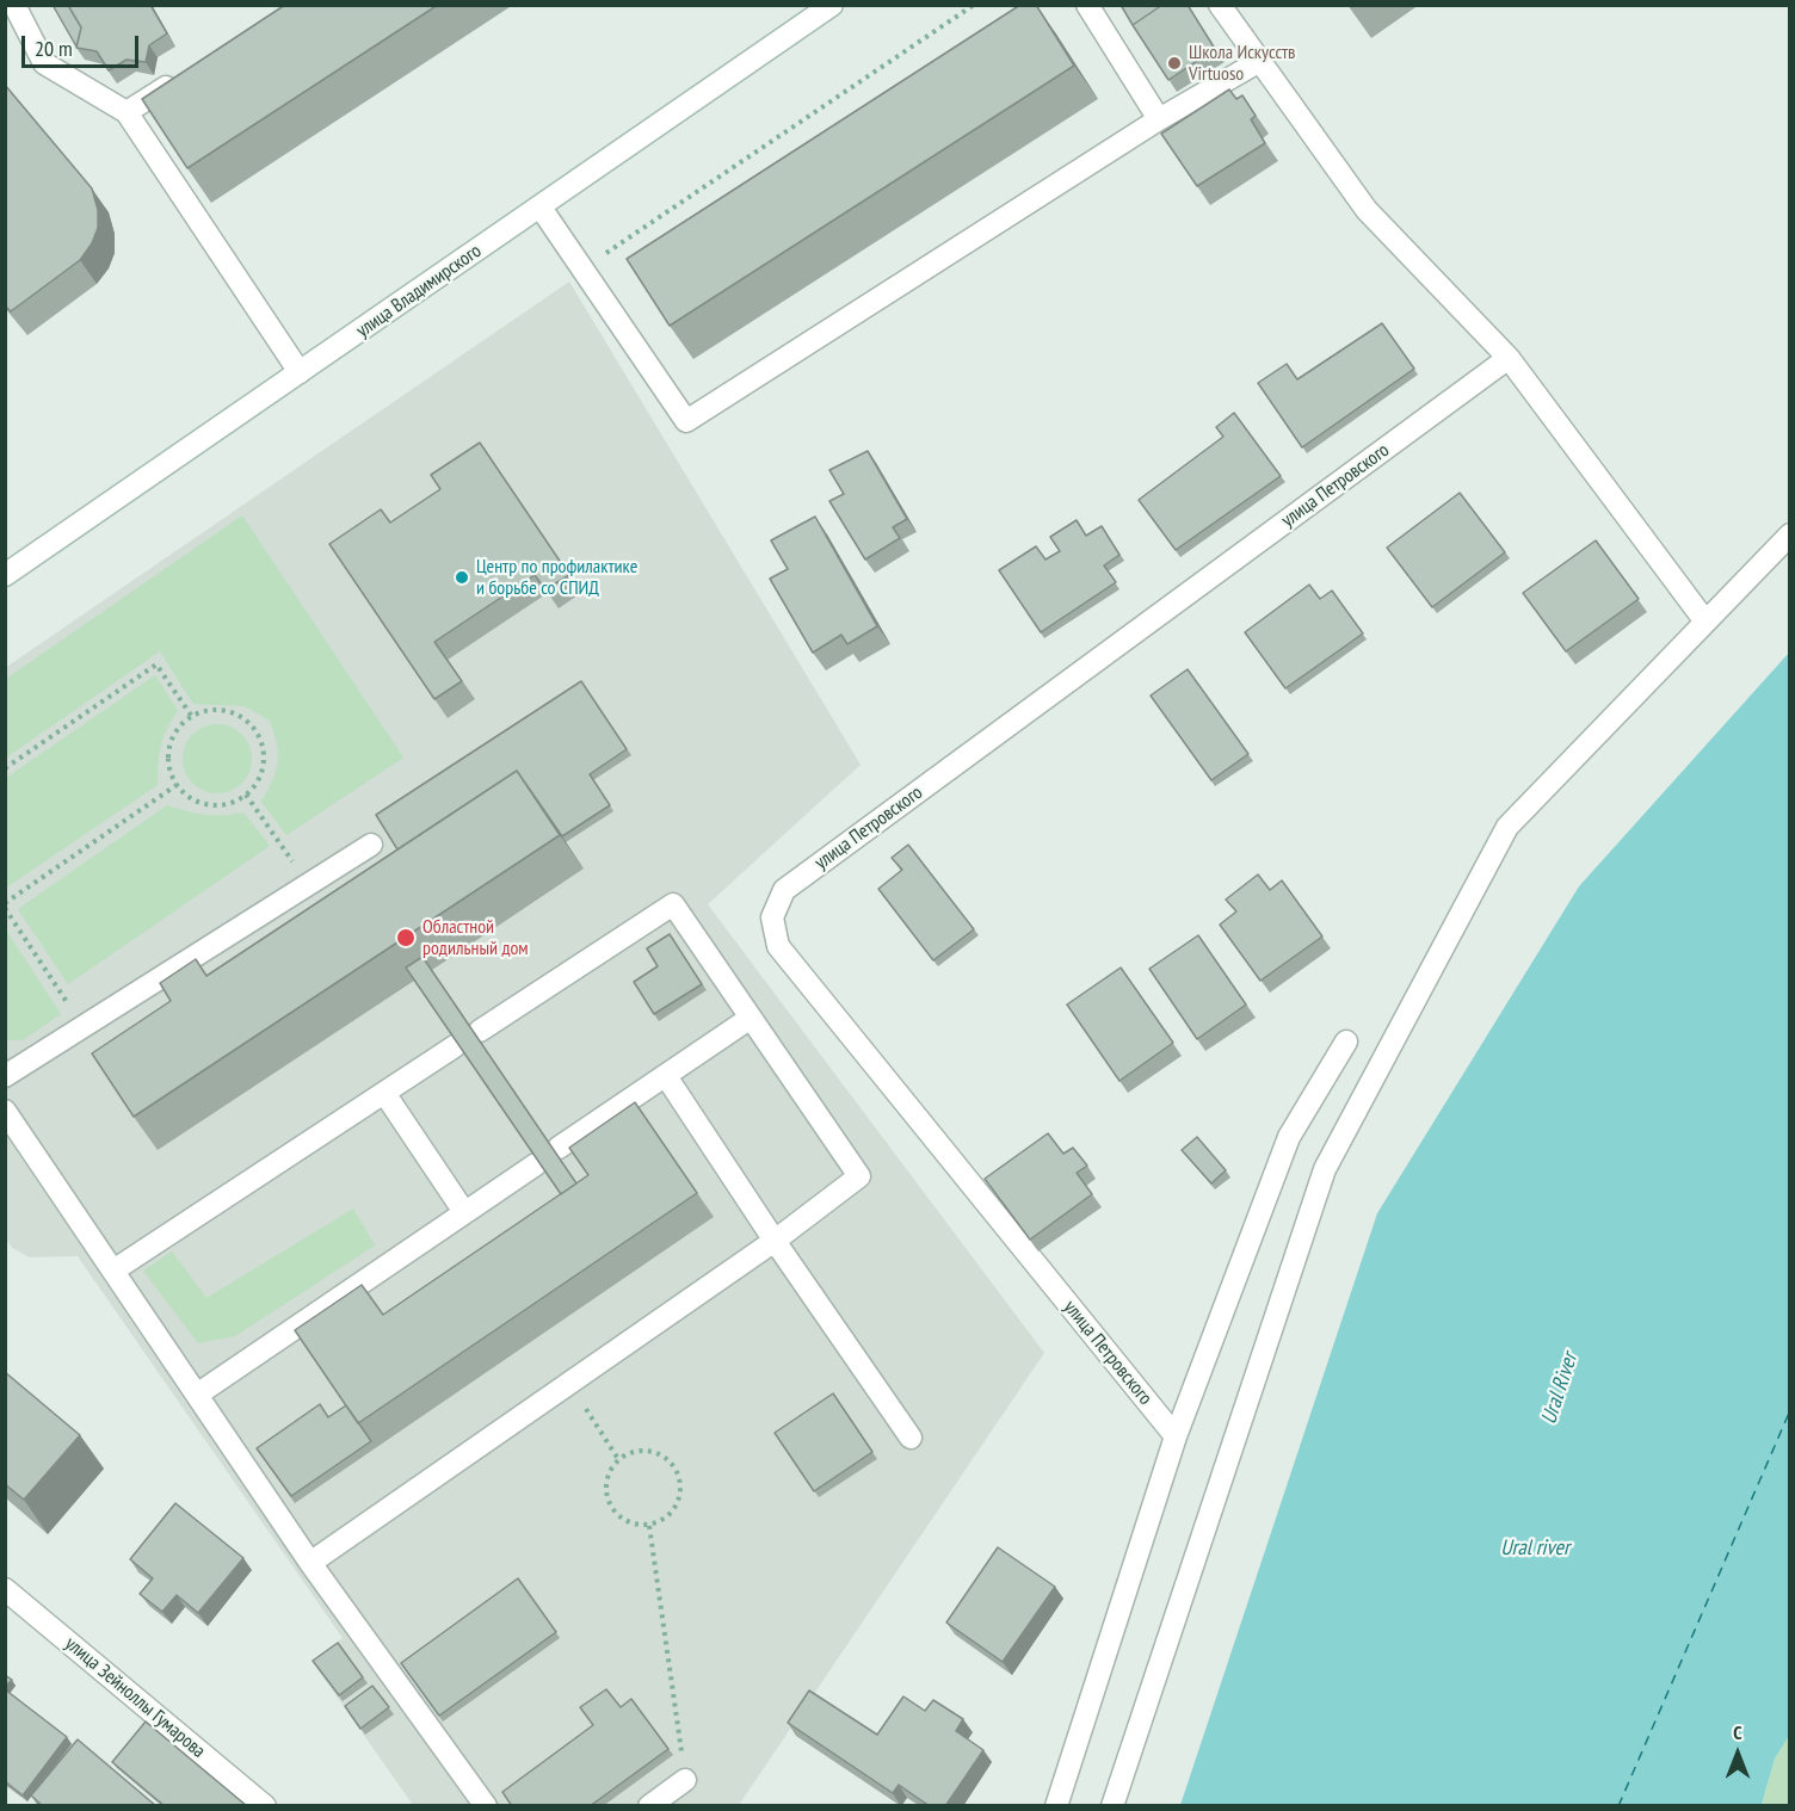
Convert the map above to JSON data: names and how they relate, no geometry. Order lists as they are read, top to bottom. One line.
{"streets":{"street":["улица Владимирского","улица Петровского","улица Зейноллы Гумарова"]},"water":["Ural River","Ural river"],"places":["Школа Искусств Virtuoso","Центр по профилактике и борьбе со СПИД","Областной родильный дом"],"scale_bar":"20 m","north":"top"}
